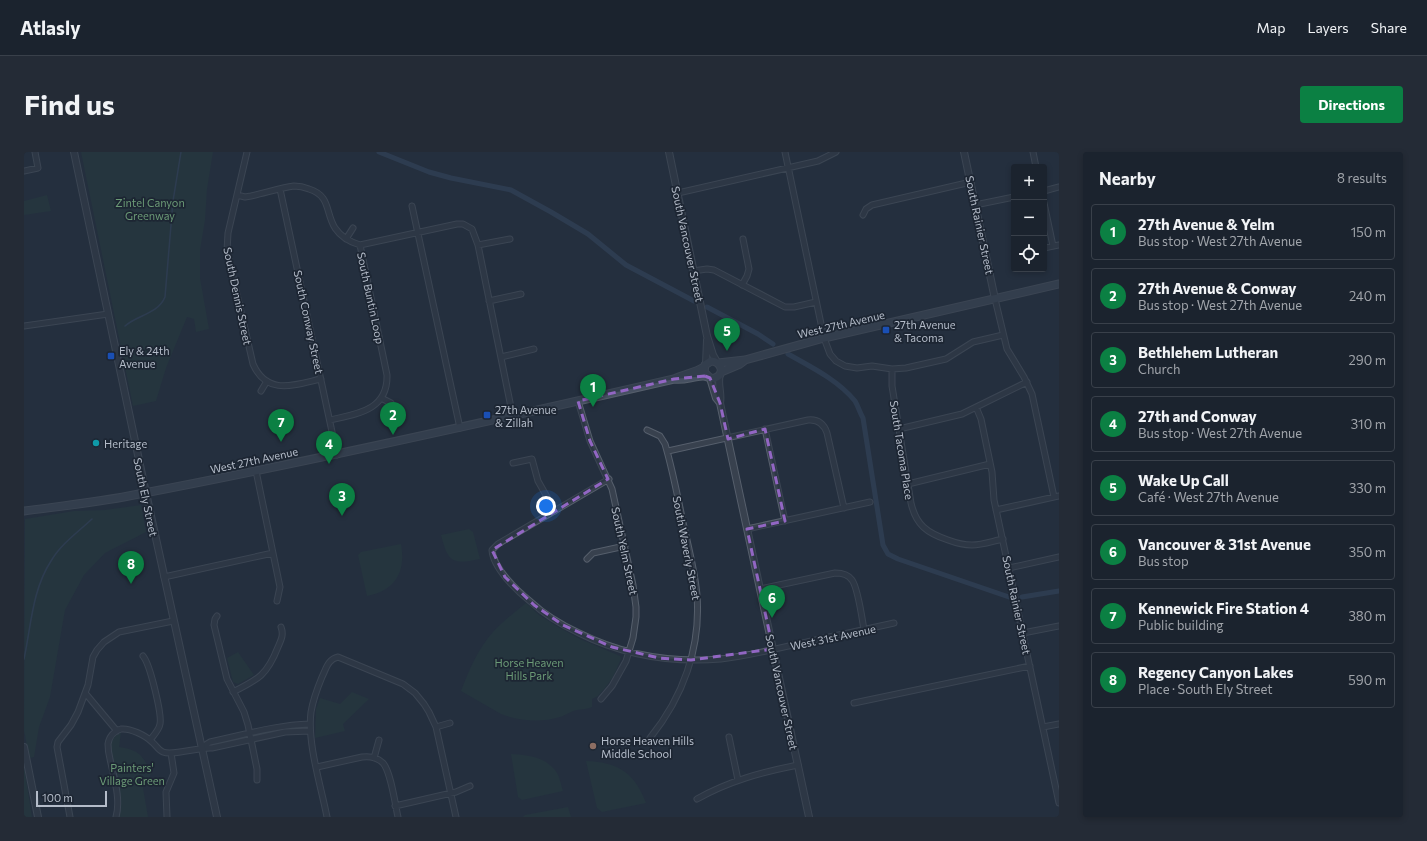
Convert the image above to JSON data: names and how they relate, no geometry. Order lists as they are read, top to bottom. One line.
{"streets":{"main road":["West 27th Avenue"],"street":["South Rainier Street","South Vancouver Street","South Dennis Street","South Buntin Loop","South Conway Street","South Tacoma Place","South Ely Street","South Waverly Street","South Yelm Street","West 31st Avenue"]},"crossings":[["South Rainier Street","West 27th Avenue"],["South Rainier Street","South Tacoma Place"],["South Vancouver Street","West 27th Avenue"],["South Vancouver Street","West 31st Avenue"],["South Dennis Street","South Buntin Loop"],["South Buntin Loop","South Conway Street"],["South Conway Street","West 27th Avenue"],["West 27th Avenue","South Ely Street"],["West 27th Avenue","South Yelm Street"],["South Waverly Street","West 31st Avenue"],["South Yelm Street","West 31st Avenue"]],"parks":["Zintel Canyon Greenway","Horse Heaven Hills Park","Painters' Village Green"],"places":{"transit":["27th Avenue & Tacoma","Ely & 24th Avenue","27th Avenue & Zillah"],"other":["Heritage","Horse Heaven Hills Middle School"]},"scale_bar":"100 m","page":{"header":"Atlasly","nav":["Map","Layers","Share"],"buttons":"Directions","title":"Find us","heading":["Nearby","8 results"],"map_buttons":["+","−"],"list":[{"mark":"1","name":"27th Avenue & Yelm","note":"Bus stop · West 27th Avenue","value":"150 m"},{"mark":"2","name":"27th Avenue & Conway","note":"Bus stop · West 27th Avenue","value":"240 m"},{"mark":"3","name":"Bethlehem Lutheran","note":"Church","value":"290 m"},{"mark":"4","name":"27th and Conway","note":"Bus stop · West 27th Avenue","value":"310 m"},{"mark":"5","name":"Wake Up Call","note":"Café · West 27th Avenue","value":"330 m"},{"mark":"6","name":"Vancouver & 31st Avenue","note":"Bus stop","value":"350 m"},{"mark":"7","name":"Kennewick Fire Station 4","note":"Public building","value":"380 m"},{"mark":"8","name":"Regency Canyon Lakes","note":"Place · South Ely Street","value":"590 m"}],"pins":["5","1","2","7","4","3","8","6"],"scale":"100 m"}}
